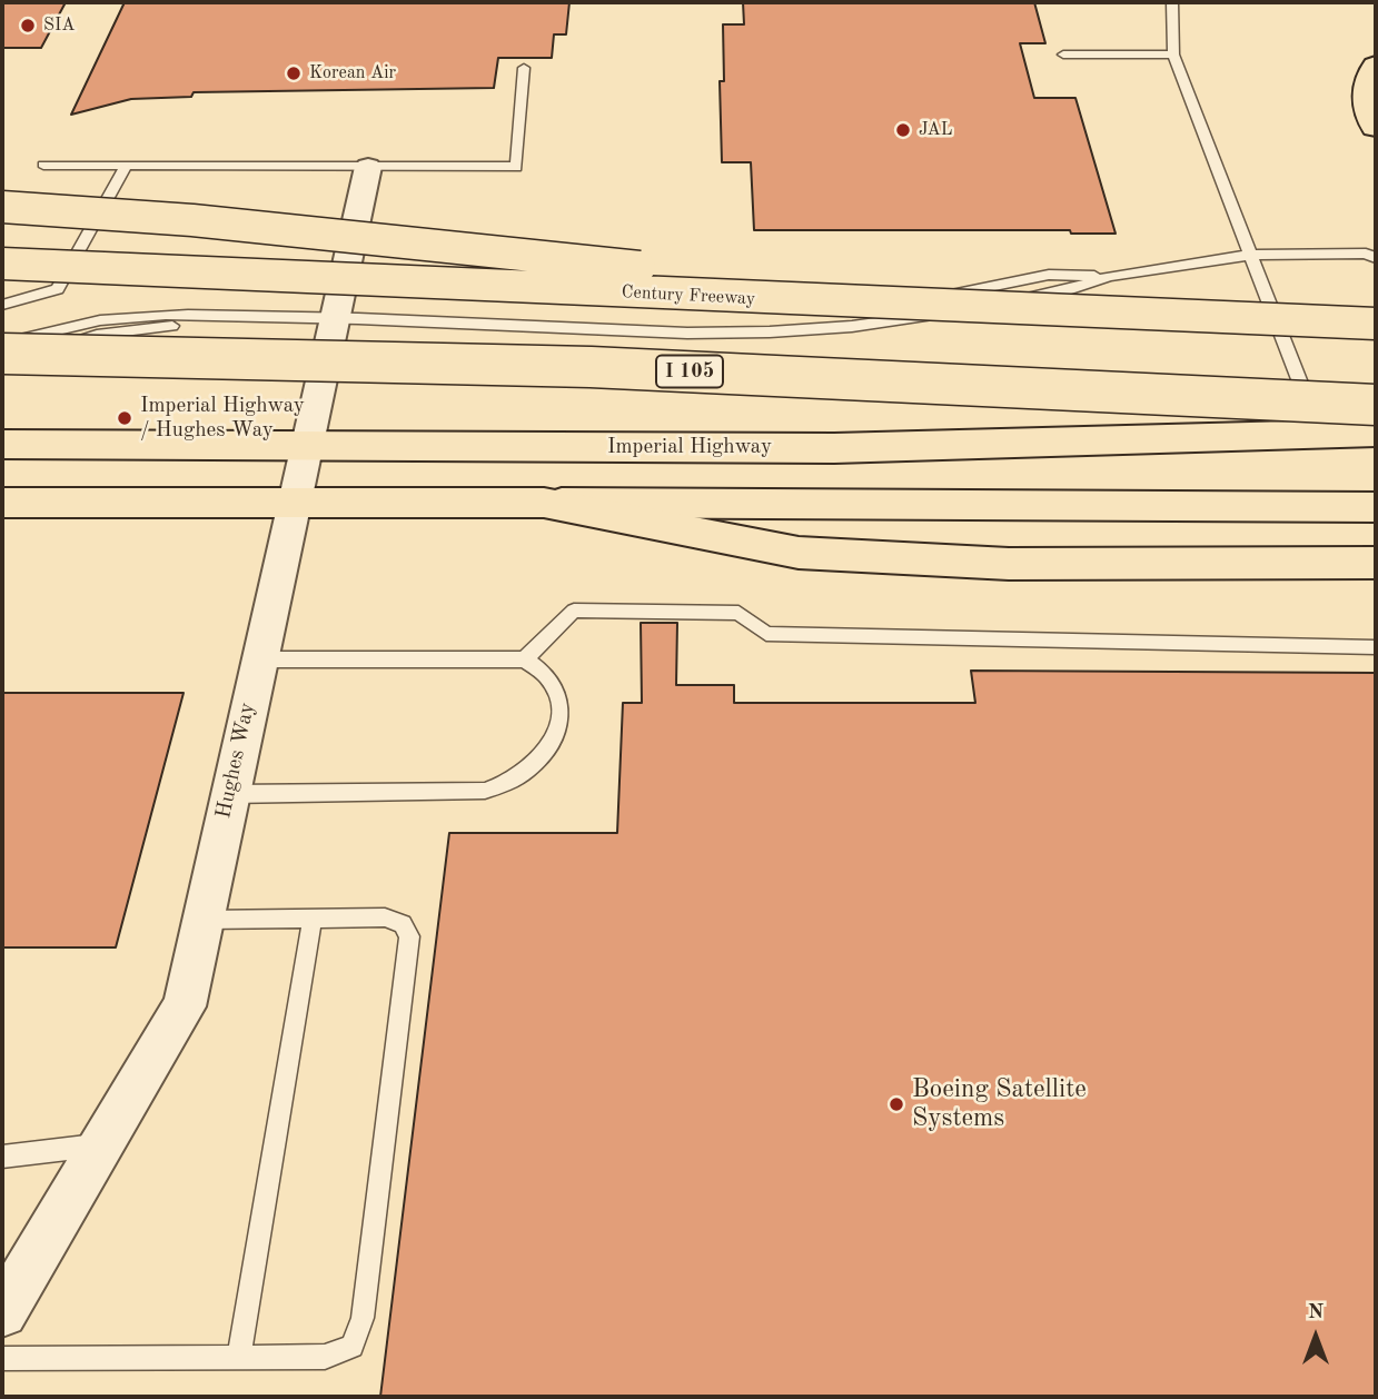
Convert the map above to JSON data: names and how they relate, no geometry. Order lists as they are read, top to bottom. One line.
{"streets":{"main road":["Century Freeway","I 105","Imperial Highway"],"street":["Hughes Way"]},"crossings":[["Imperial Highway","Hughes Way"]],"places":["SIA","Korean Air","JAL","Imperial Highway / Hughes Way","Boeing Satellite Systems"],"north":"top"}
